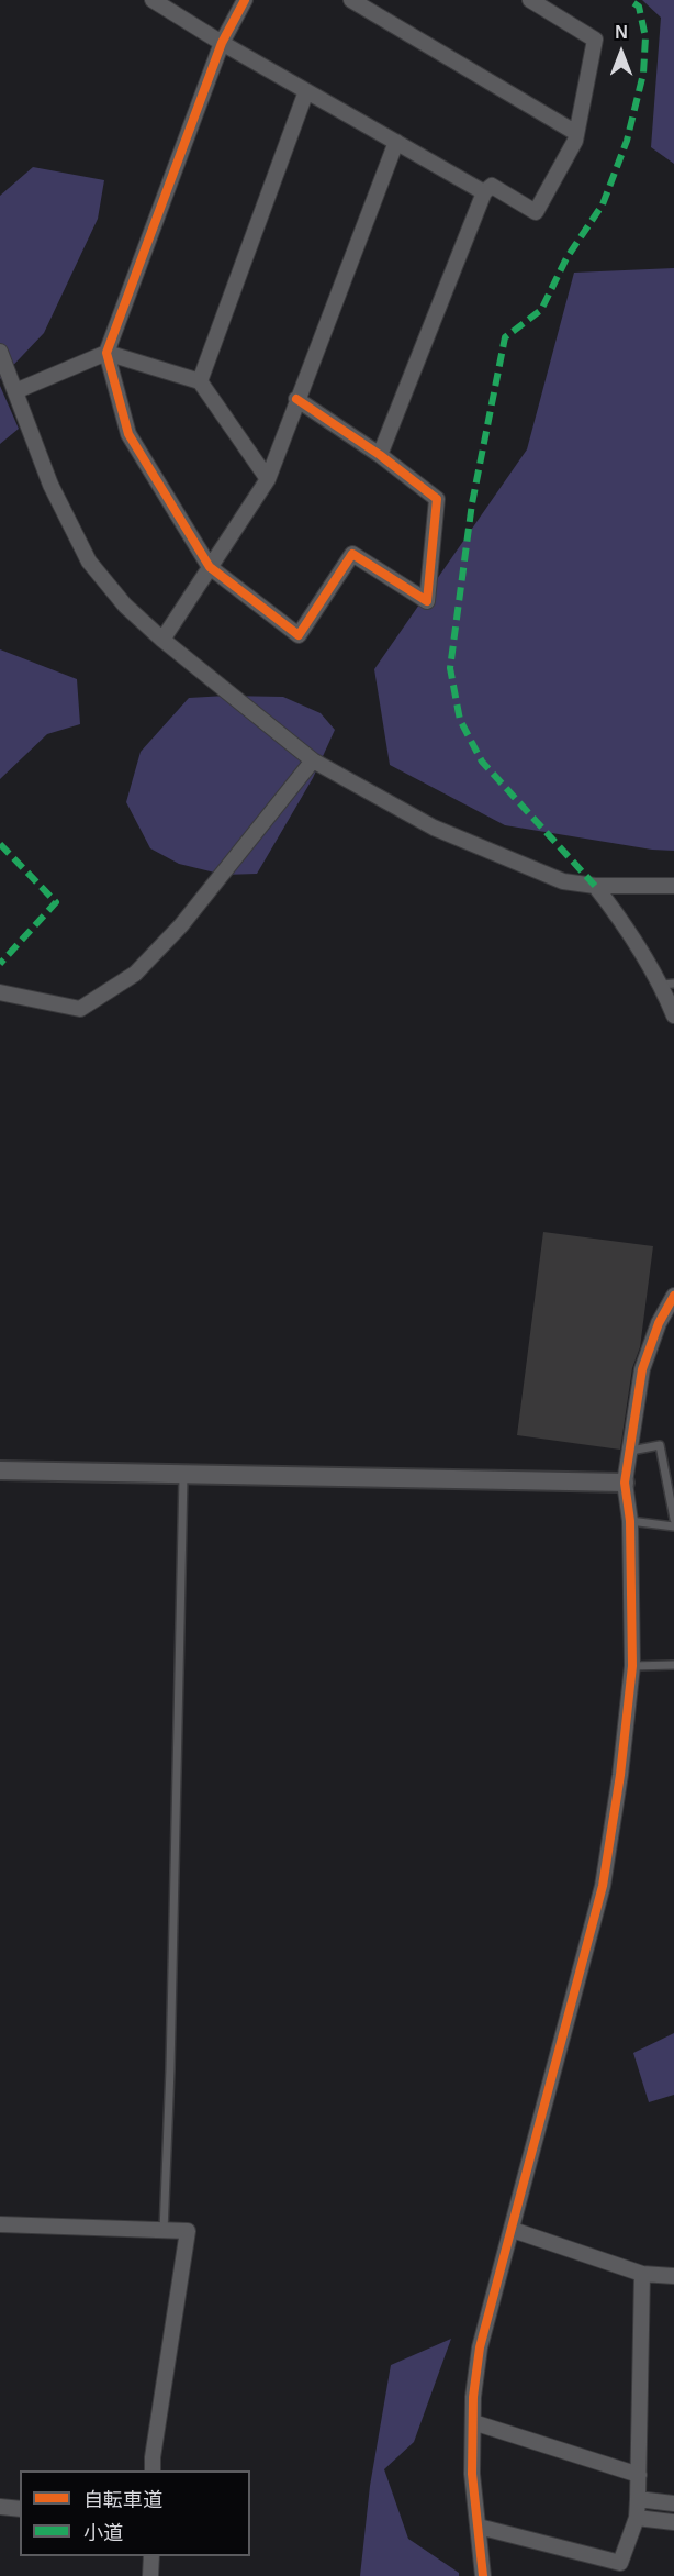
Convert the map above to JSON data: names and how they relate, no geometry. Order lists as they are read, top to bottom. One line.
{"legend":["自転車道","小道"],"north":"top"}
